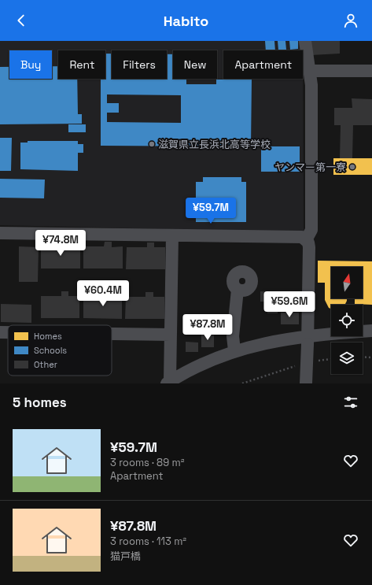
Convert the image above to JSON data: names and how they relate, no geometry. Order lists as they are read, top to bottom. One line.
{"places":["滋賀県立長浜北高等学校","ヤンマー第一寮"],"legend":["Homes","Schools","Other"],"north":"top","page":{"header":"Habito","chip":["Buy","Rent","Filters","New","Apartment"],"price":["¥59.7M","¥74.8M","¥60.4M","¥59.6M","¥87.8M"],"heading":"5 homes","list":[{"name":"¥59.7M","note":"3 rooms · 89 m² · Apartment"},{"name":"¥87.8M","note":"3 rooms · 113 m² · 猫戸橋"}]}}
